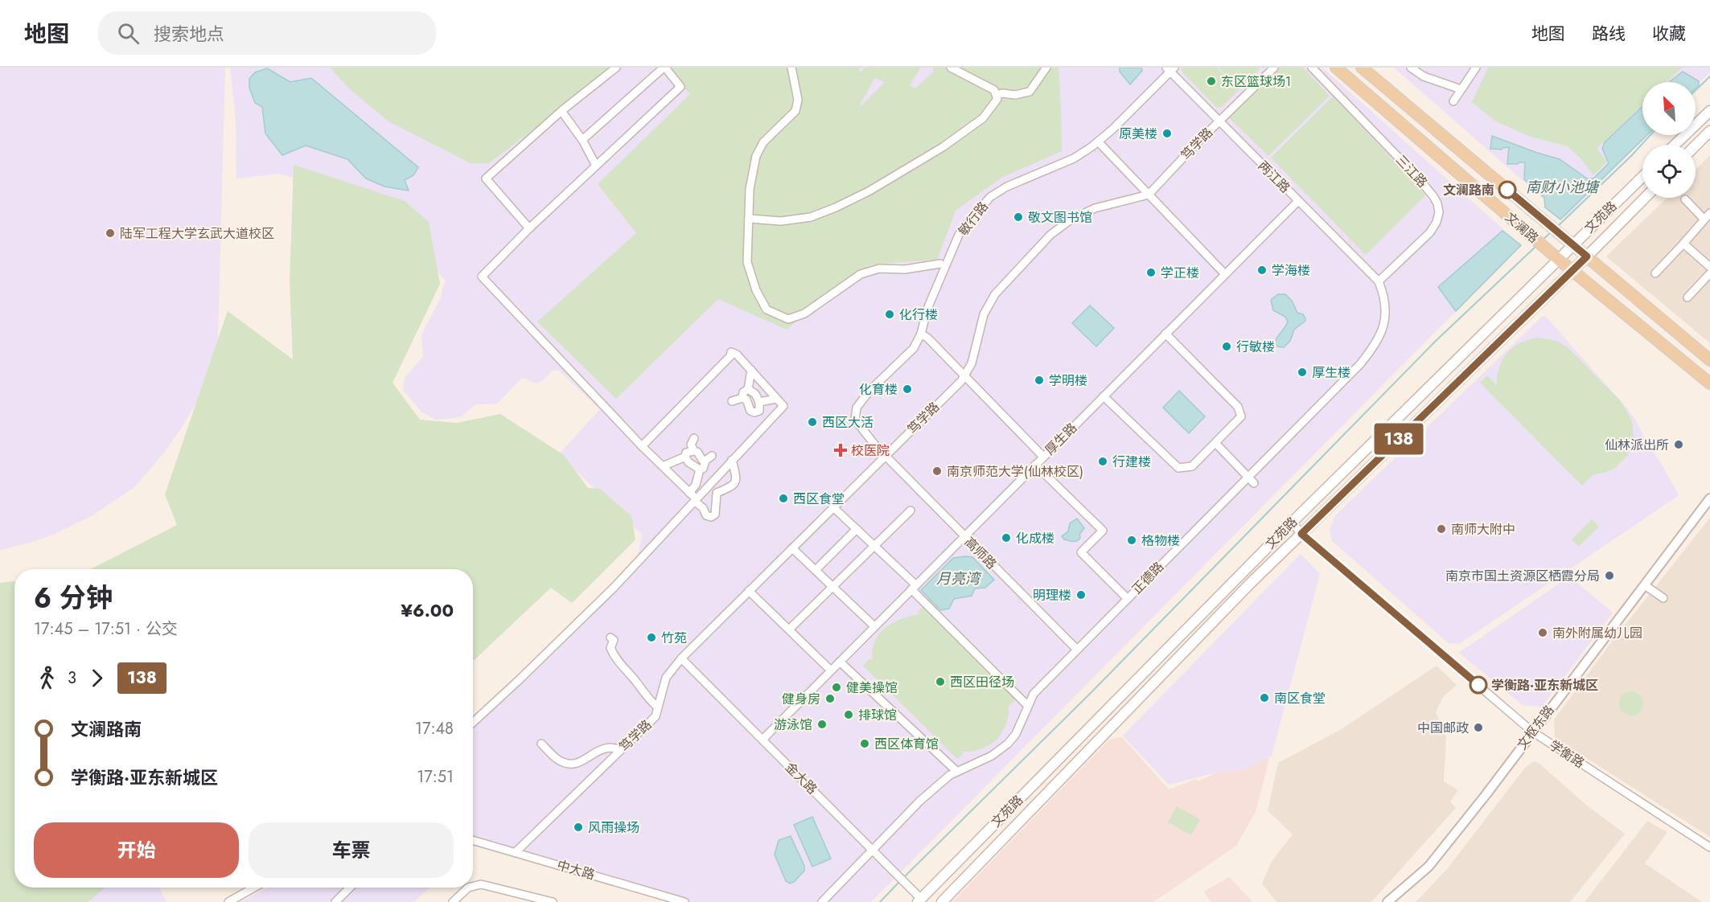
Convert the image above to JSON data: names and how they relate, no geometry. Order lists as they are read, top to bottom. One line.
{"streets":{"main road":["文苑路","文澜路"],"street":["笃学路","三江路","两江路","敏行路","厚生路","高师路","正德路","文枢东路","学衡路","金大路","中大路"]},"crossings":[["笃学路","两江路"],["笃学路","敏行路"],["笃学路","高师路"],["笃学路","金大路"],["笃学路","中大路"],["三江路","两江路"],["三江路","正德路"],["两江路","敏行路"],["两江路","厚生路"],["两江路","正德路"],["文苑路","文澜路"],["文苑路","学衡路"],["文苑路","金大路"],["敏行路","高师路"],["厚生路","高师路"],["厚生路","金大路"],["高师路","正德路"],["正德路","金大路"],["文枢东路","学衡路"]],"water":["南财小池塘","月亮湾"],"places":{"other":["东区篮球场1","原美楼","文澜路南","敬文图书馆","陆军工程大学玄武大道校区","学海楼","学正楼","化行楼","行敏楼","厚生楼","学明楼","化育楼","西区大活","仙林派出所","行建楼","南京师范大学(仙林校区)","西区食堂","南师大附中","化成楼","格物楼","南京市国土资源区栖霞分局","明理楼","南外附属幼儿园","竹苑","西区田径场","学衡路·亚东新城区","健美操馆","南区食堂","健身房","排球馆","游泳馆","中国邮政","西区体育馆","风雨操场"],"health":["校医院"]},"lines":["bus line 138"],"north":"top left","page":{"header":"地图","search":"搜索地点","nav":["地图","路线","收藏"],"on_map":"138","heading":["6 分钟","17:45 – 17:51 · 公交","¥6.00"],"legs":["3","138"],"list":[{"name":"文澜路南","value":"17:48"},{"name":"学衡路·亚东新城区","value":"17:51"}],"buttons":["开始","车票"]}}
